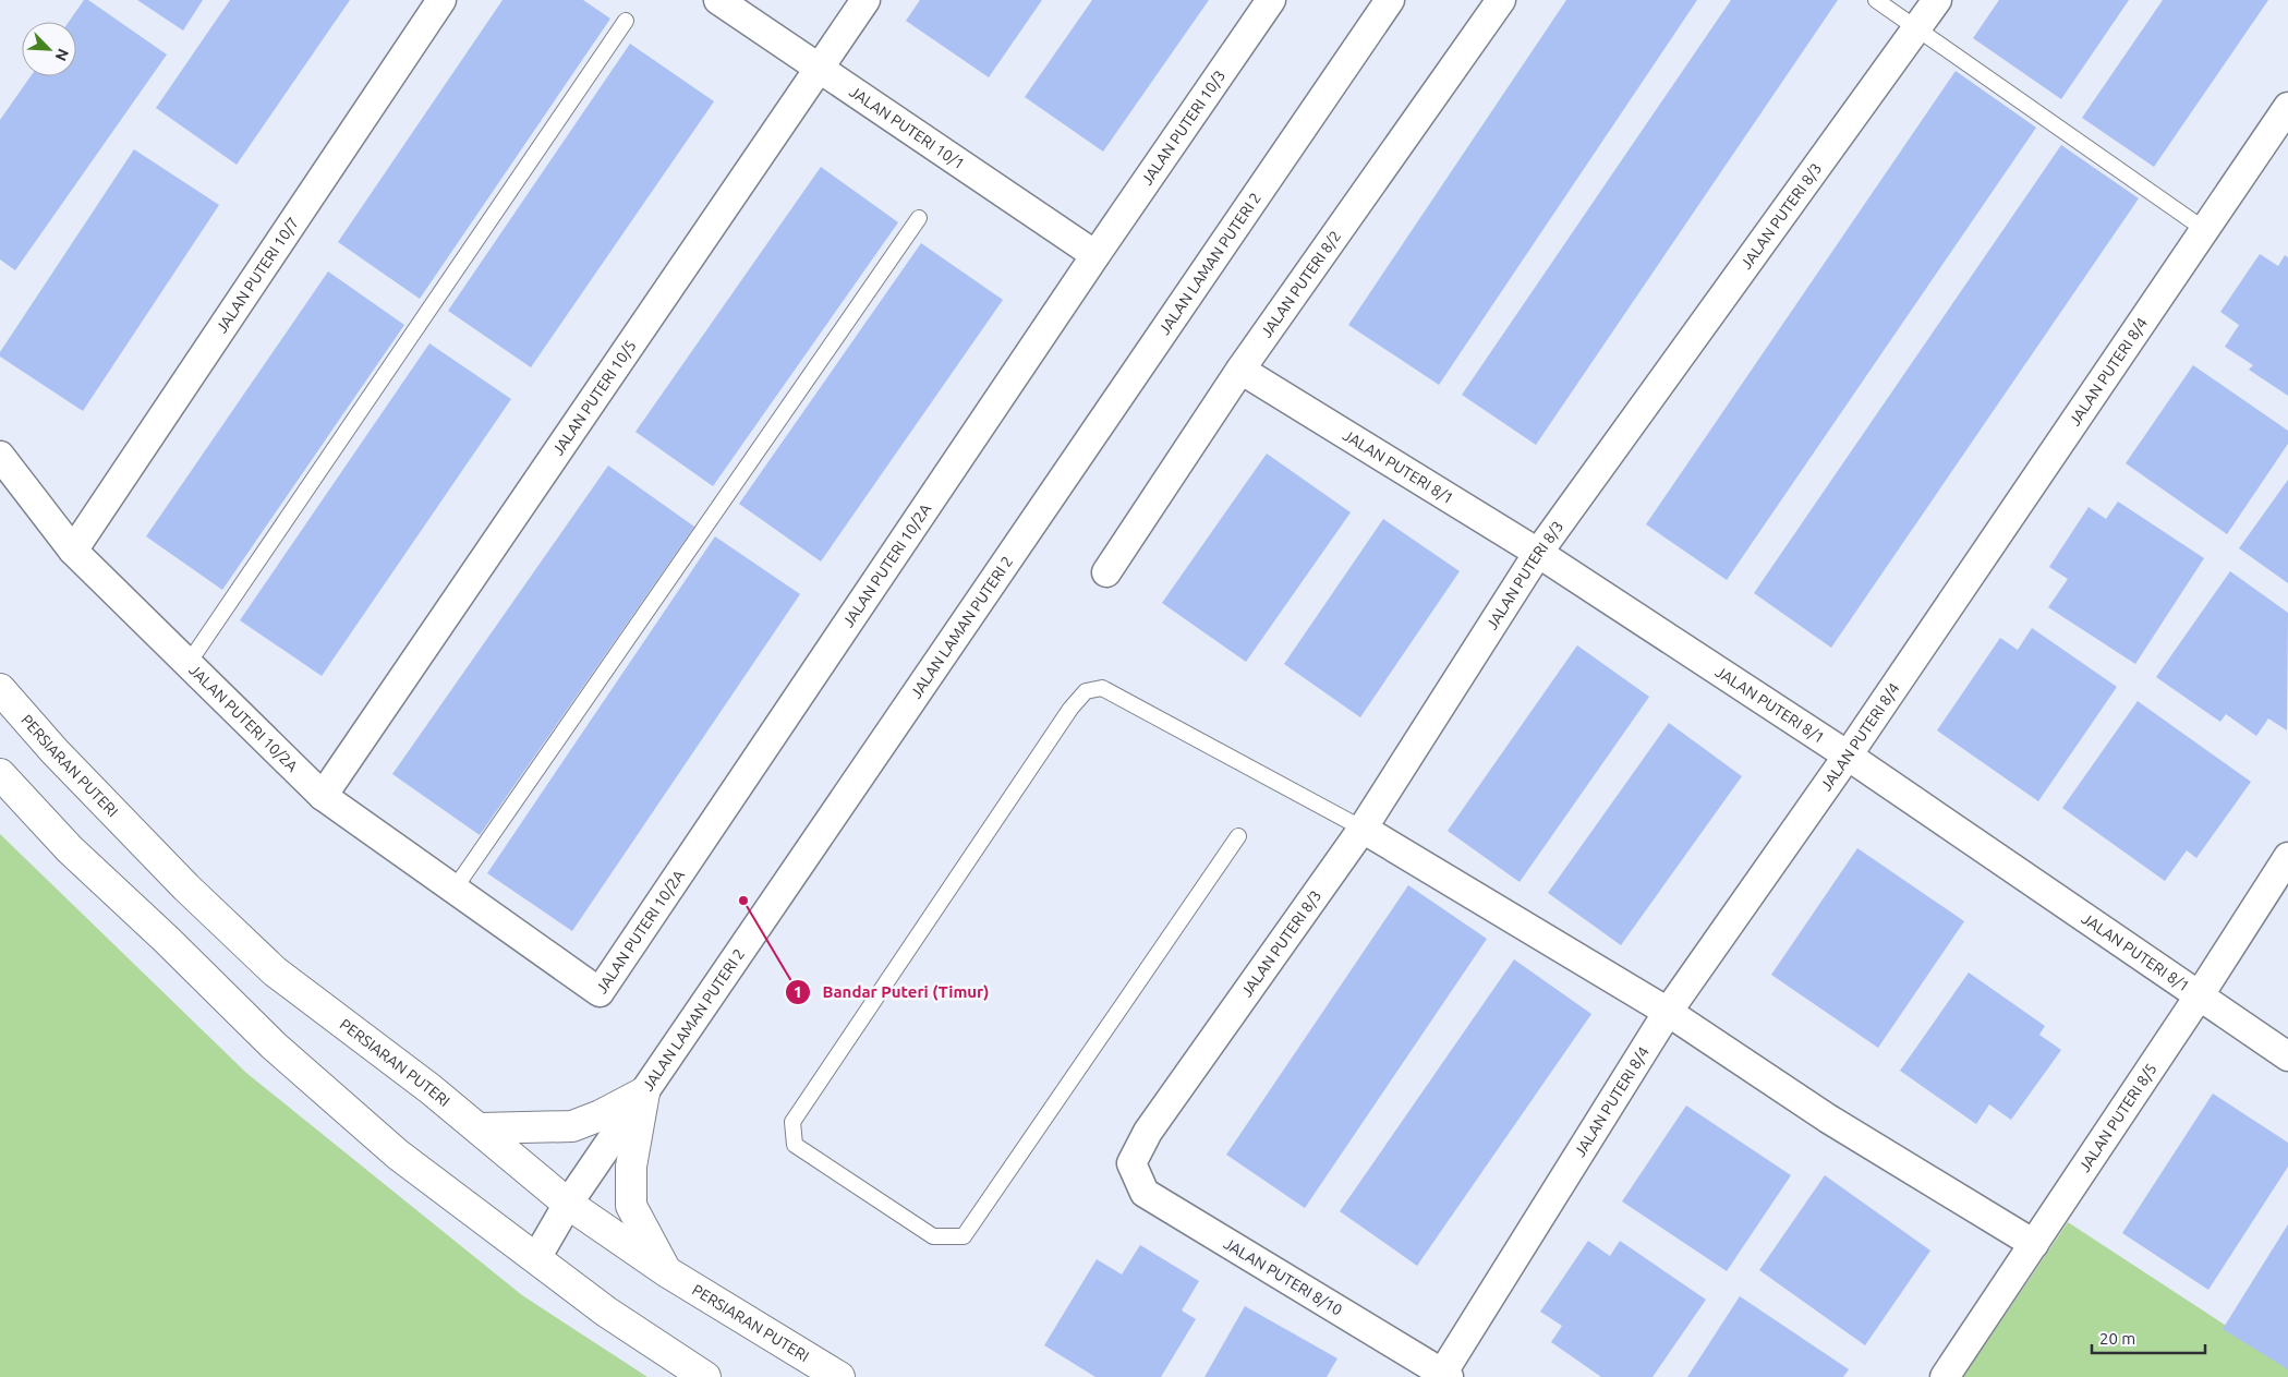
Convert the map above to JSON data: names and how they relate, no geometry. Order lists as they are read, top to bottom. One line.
{"streets":{"main road":["PERSIARAN PUTERI"],"street":["JALAN PUTERI 10/1","JALAN PUTERI 10/3","JALAN PUTERI 8/3","JALAN LAMAN PUTERI 2","JALAN PUTERI 10/7","JALAN PUTERI 8/2","JALAN PUTERI 8/4","JALAN PUTERI 10/5","JALAN PUTERI 8/1","JALAN PUTERI 10/2A","JALAN PUTERI 8/5","JALAN PUTERI 8/10"]},"crossings":[["JALAN PUTERI 10/1","JALAN PUTERI 10/3"],["JALAN PUTERI 10/1","JALAN PUTERI 10/5"],["JALAN PUTERI 10/1","JALAN PUTERI 10/2A"],["JALAN PUTERI 10/3","JALAN PUTERI 10/2A"],["JALAN PUTERI 8/3","JALAN PUTERI 8/1"],["JALAN PUTERI 8/3","JALAN PUTERI 8/10"],["JALAN LAMAN PUTERI 2","PERSIARAN PUTERI"],["JALAN PUTERI 10/7","JALAN PUTERI 10/2A"],["JALAN PUTERI 8/2","JALAN PUTERI 8/1"],["JALAN PUTERI 8/4","JALAN PUTERI 8/1"],["JALAN PUTERI 8/4","JALAN PUTERI 8/10"],["JALAN PUTERI 10/5","JALAN PUTERI 10/2A"],["JALAN PUTERI 8/1","JALAN PUTERI 8/5"]],"places":["Bandar Puteri (Timur)"],"scale_bar":"20 m","north":"bottom right"}
